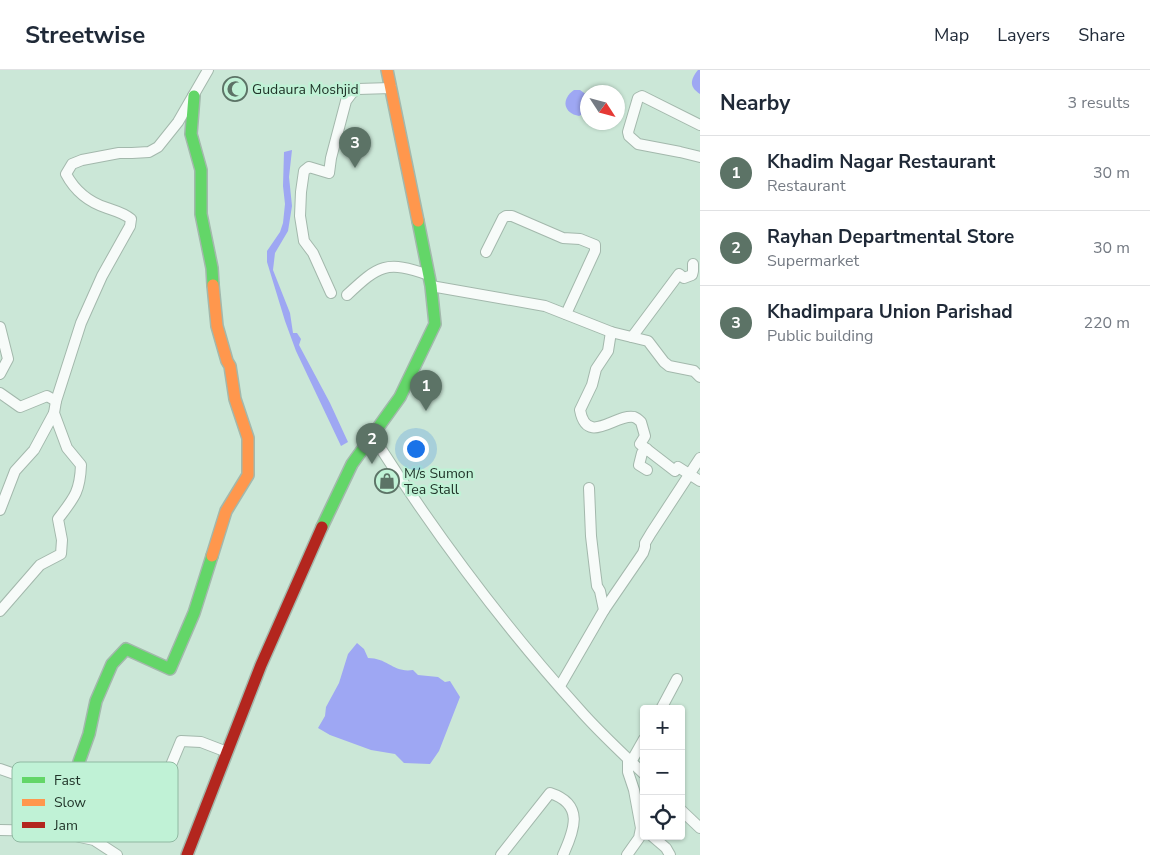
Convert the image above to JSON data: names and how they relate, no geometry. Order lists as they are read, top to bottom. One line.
{"places":{"mosque":["Gudaura Moshjid"],"shop":["M/s Sumon Tea Stall"]},"legend":["Fast","Slow","Jam"],"north":"bottom right","page":{"header":"Streetwise","nav":["Map","Layers","Share"],"heading":["Nearby","3 results"],"pins":["3","1","2"],"list":[{"mark":"1","name":"Khadim Nagar Restaurant","note":"Restaurant","value":"30 m"},{"mark":"2","name":"Rayhan Departmental Store","note":"Supermarket","value":"30 m"},{"mark":"3","name":"Khadimpara Union Parishad","note":"Public building","value":"220 m"}],"map_buttons":["+","−"]}}
